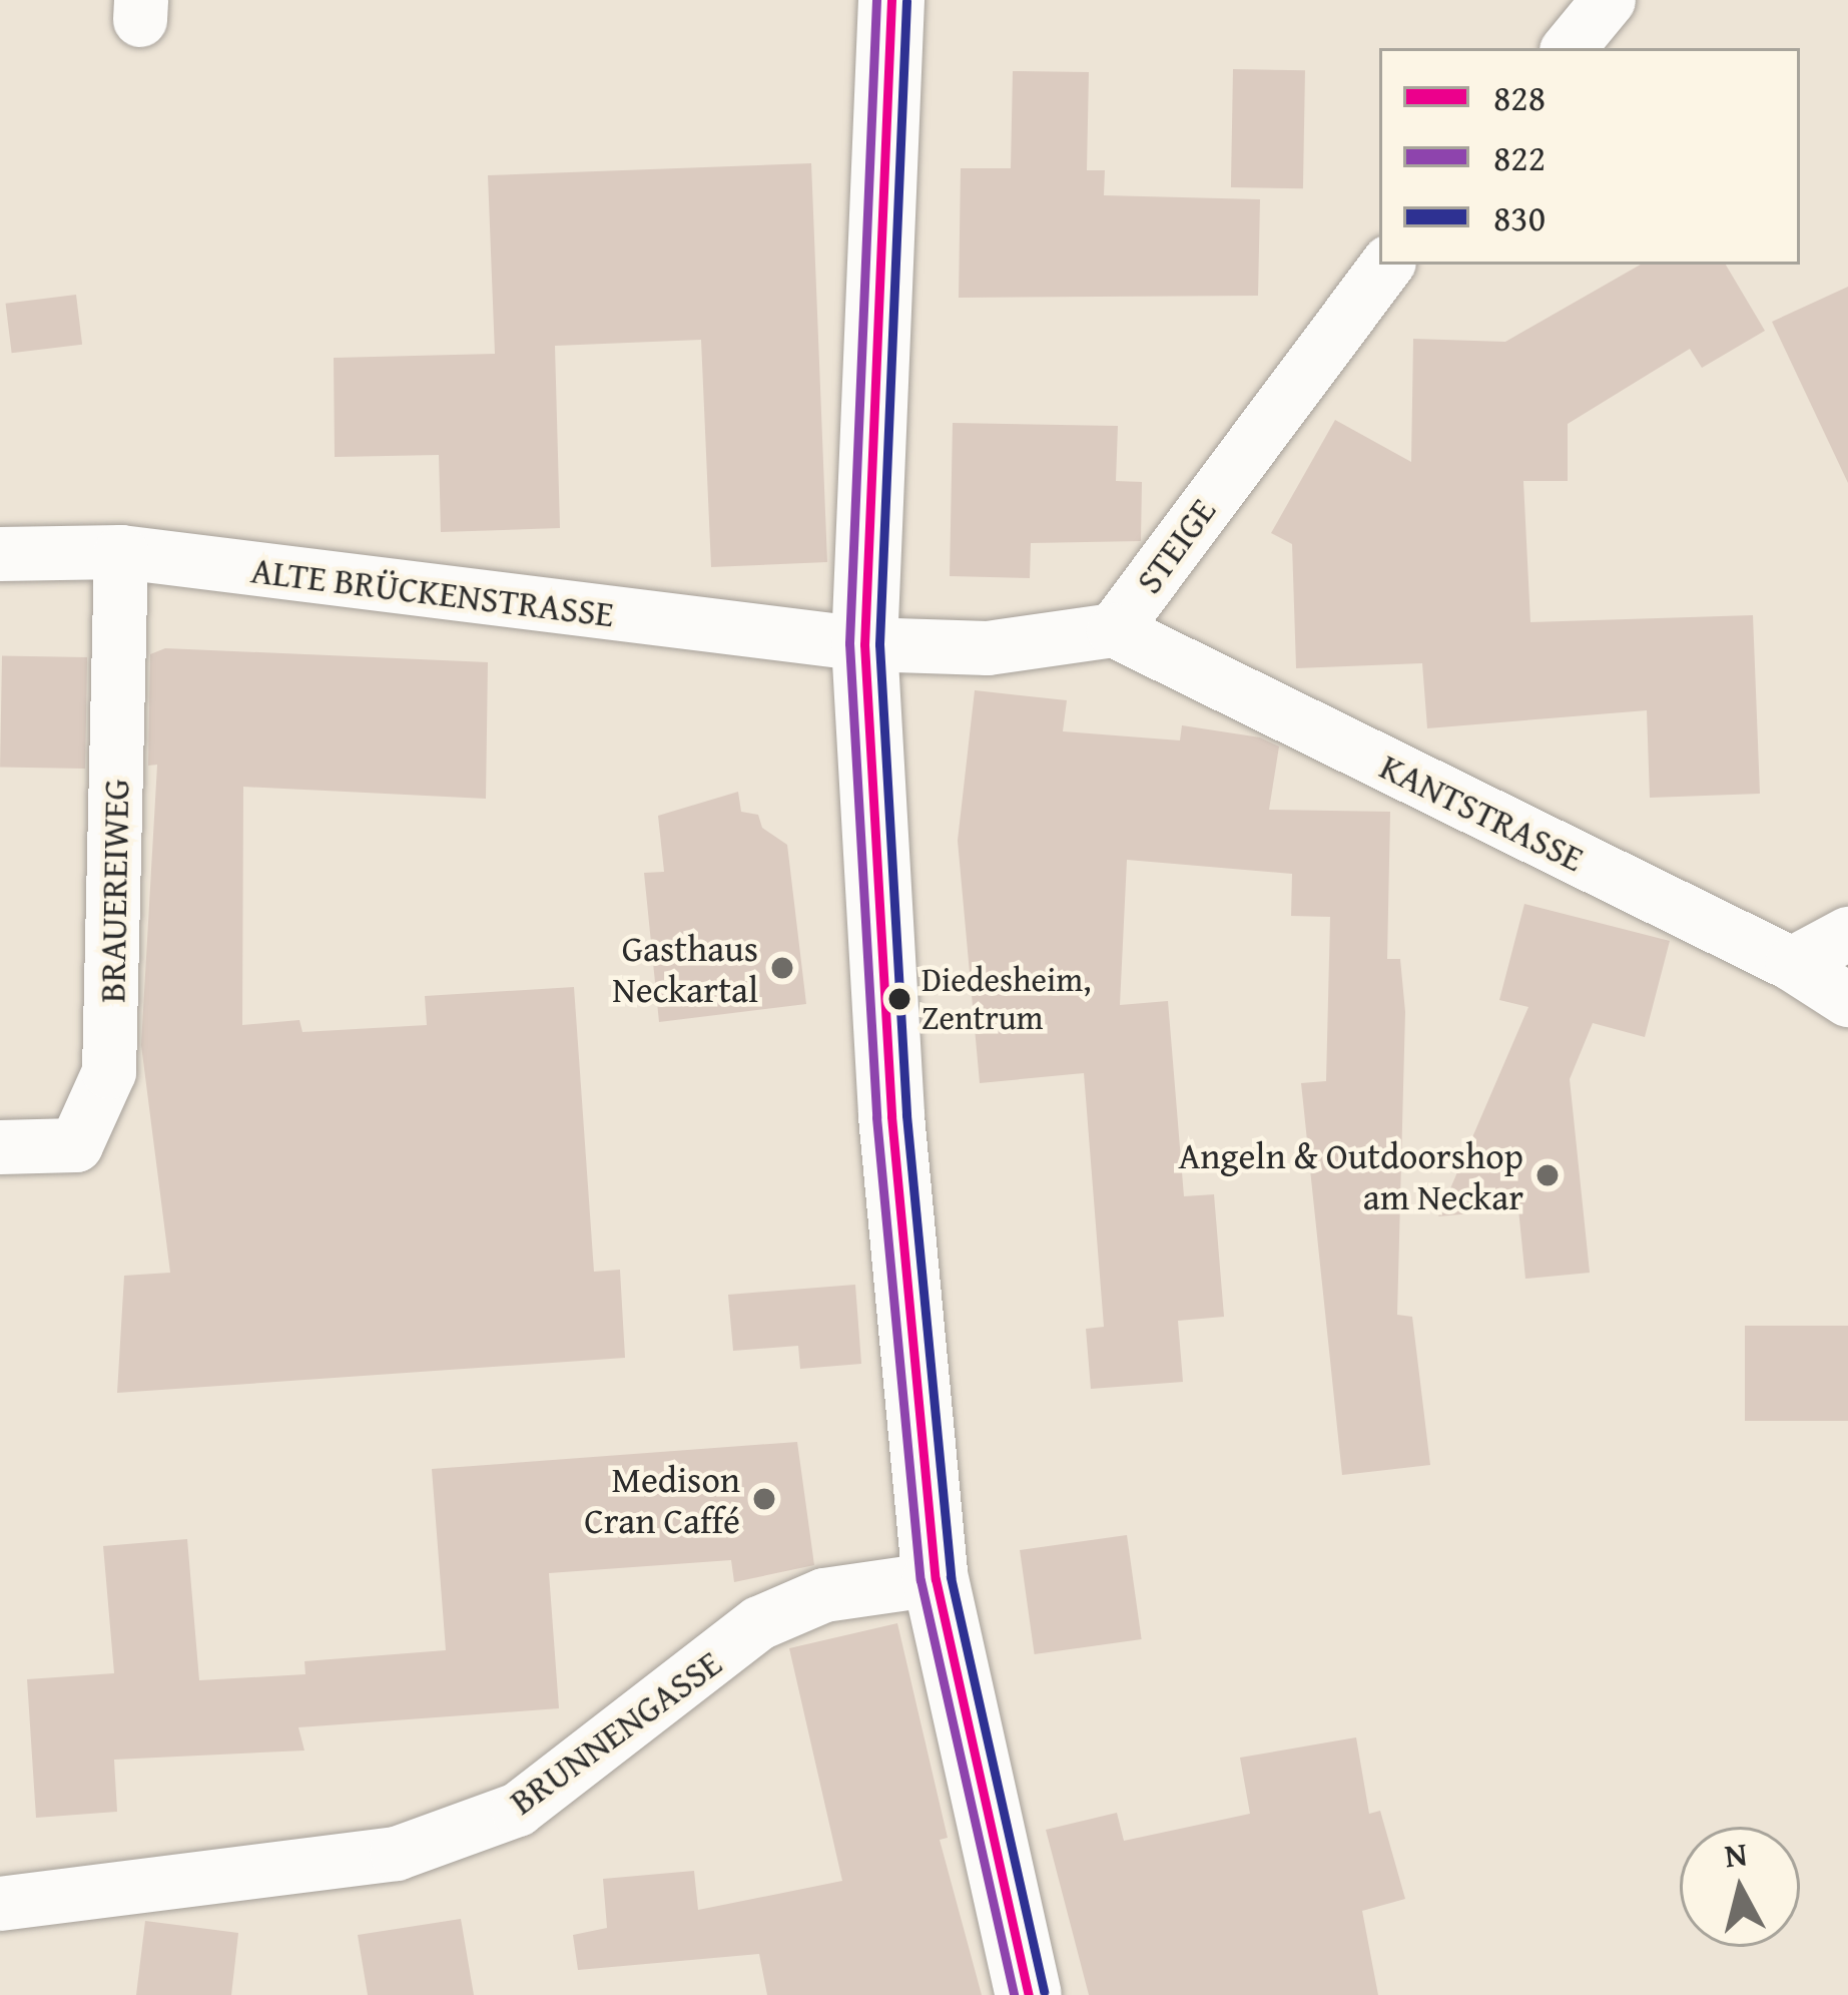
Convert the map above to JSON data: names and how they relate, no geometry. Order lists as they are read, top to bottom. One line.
{"streets":{"street":["STEIGE","ALTE BRÜCKENSTRASSE","KANTSTRASSE","BRAUEREIWEG","BRUNNENGASSE"]},"crossings":[["STEIGE","ALTE BRÜCKENSTRASSE"],["STEIGE","KANTSTRASSE"],["ALTE BRÜCKENSTRASSE","BRAUEREIWEG"]],"places":["Gasthaus Neckartal","Diedesheim, Zentrum","Angeln & Outdoorshop am Neckar","Medison Cran Caffé"],"lines":["transit line 828","transit line 822","transit line 830"],"legend":["828","822","830"],"north":"top"}
